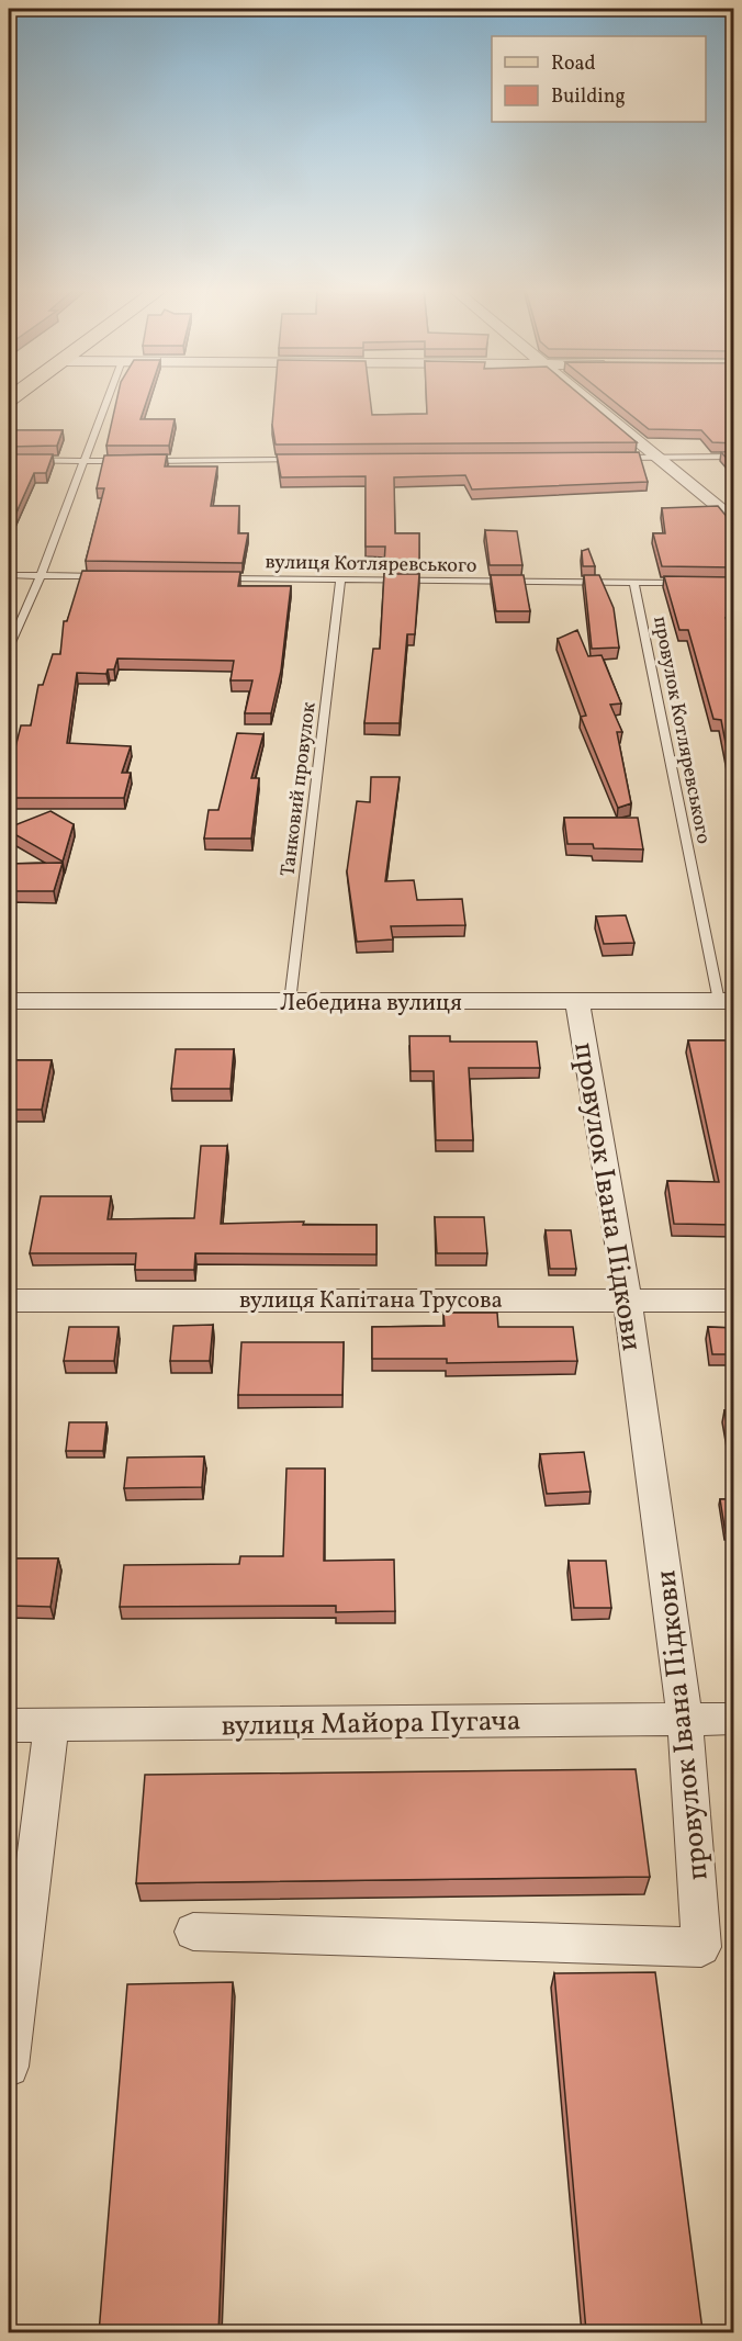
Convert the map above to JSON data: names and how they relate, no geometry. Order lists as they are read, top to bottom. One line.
{"streets":{"street":["Лебедина вулиця","провулок Івана Підкови","вулиця Капітана Трусова","вулиця Майора Пугача"],"lane":["вулиця Котляревського","провулок Котляревського","Танковий провулок"]},"crossings":[["вулиця Котляревського","провулок Котляревського"],["вулиця Котляревського","Танковий провулок"],["провулок Котляревського","Лебедина вулиця"],["Танковий провулок","Лебедина вулиця"],["Лебедина вулиця","провулок Івана Підкови"],["провулок Івана Підкови","вулиця Капітана Трусова"],["провулок Івана Підкови","вулиця Майора Пугача"]],"legend":["Road","Building"]}
